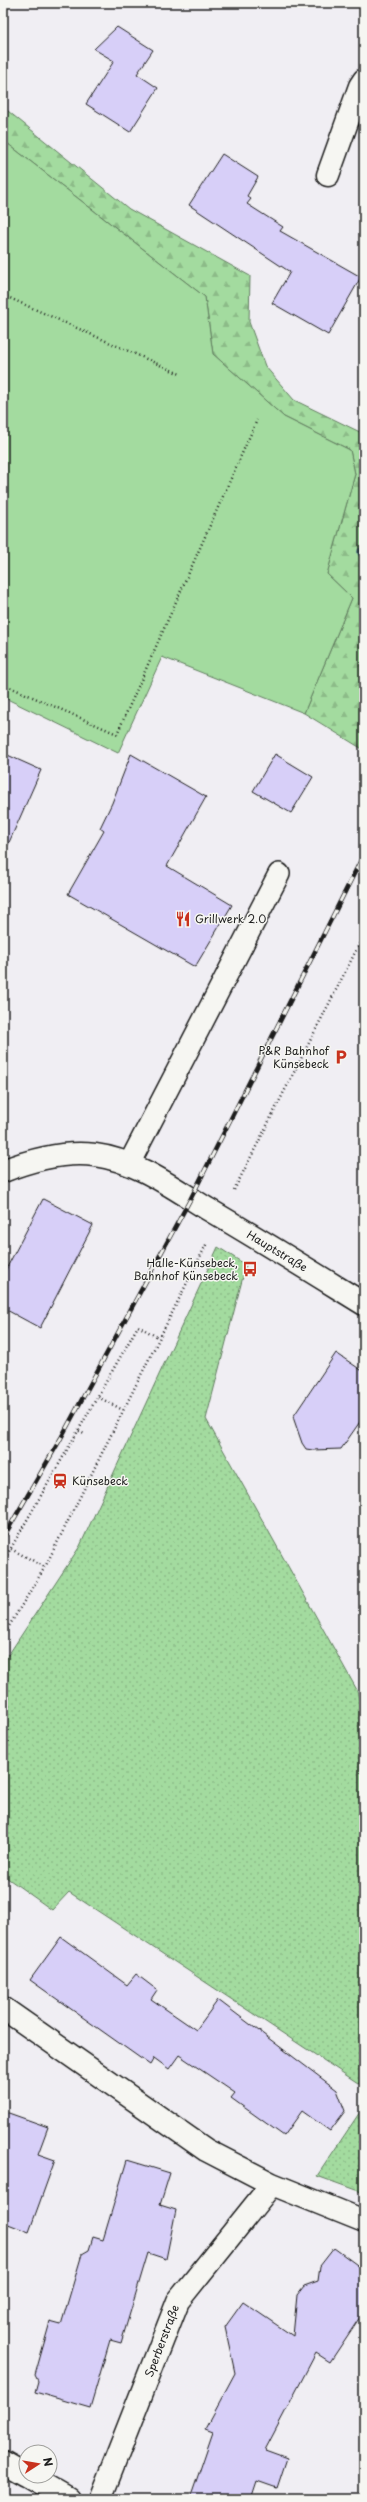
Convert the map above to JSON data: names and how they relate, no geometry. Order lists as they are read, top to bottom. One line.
{"streets":{"street":["Hauptstraße","Sperberstraße"]},"places":{"restaurant":["Grillwerk 2.0"],"parking":["P&R Bahnhof Künsebeck"],"bus stop":["Halle-Künsebeck, Bahnhof Künsebeck"],"station":["Künsebeck"]},"north":"right"}
